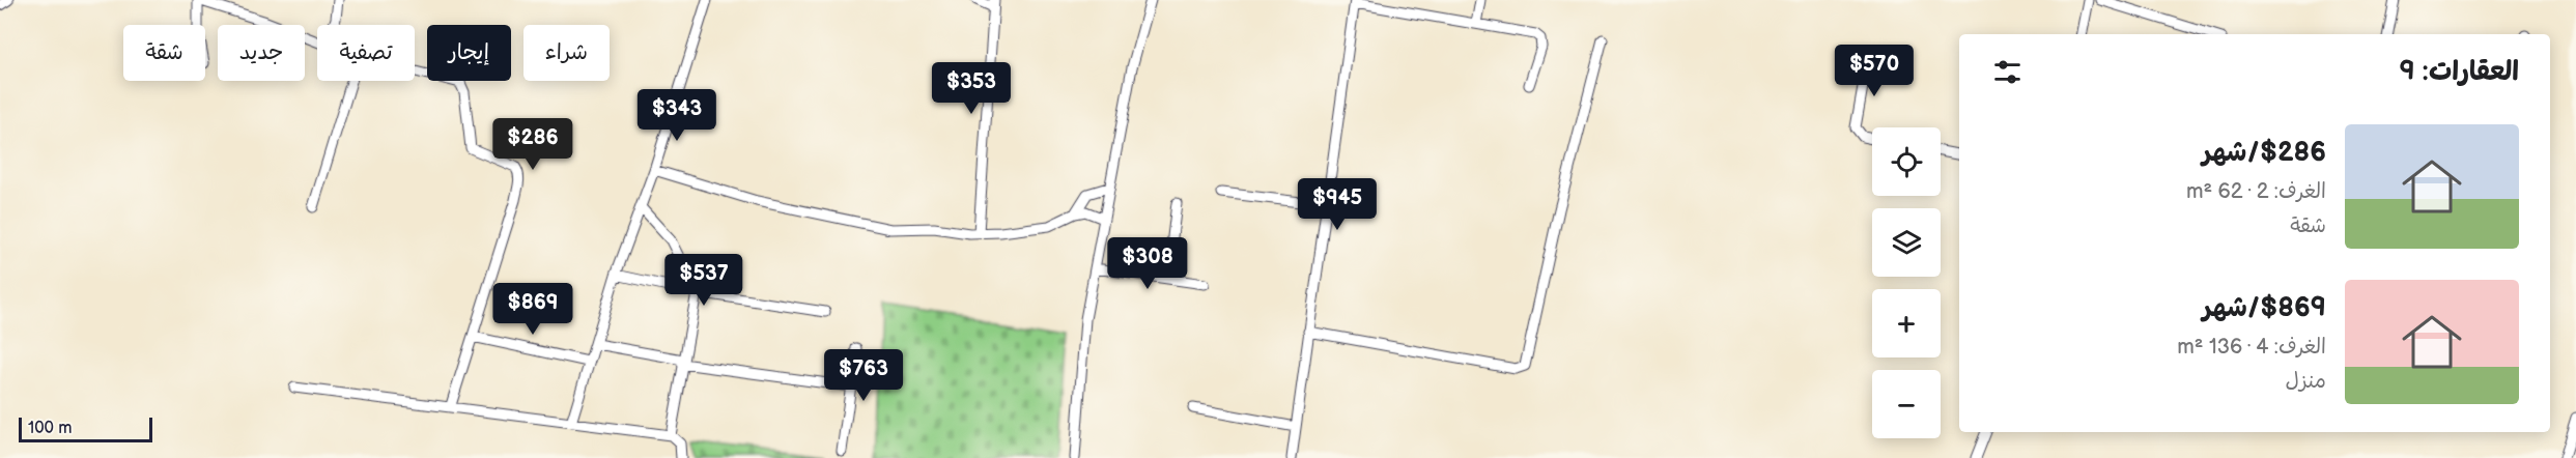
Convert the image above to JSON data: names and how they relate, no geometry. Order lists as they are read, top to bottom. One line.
{"scale_bar":"100 m","page":{"chip":["شراء","إيجار","تصفية","جديد","شقة"],"heading":"العقارات: 9","price":["$570","$353","$343","$286","$945","$308","$537","$869","$763"],"list":[{"name":"$286/شهر","note":"الغرف: 2 · 62 m² · شقة"},{"name":"$869/شهر","note":"الغرف: 4 · 136 m² · منزل"}],"map_buttons":["+","−"],"scale":"100 m"}}
